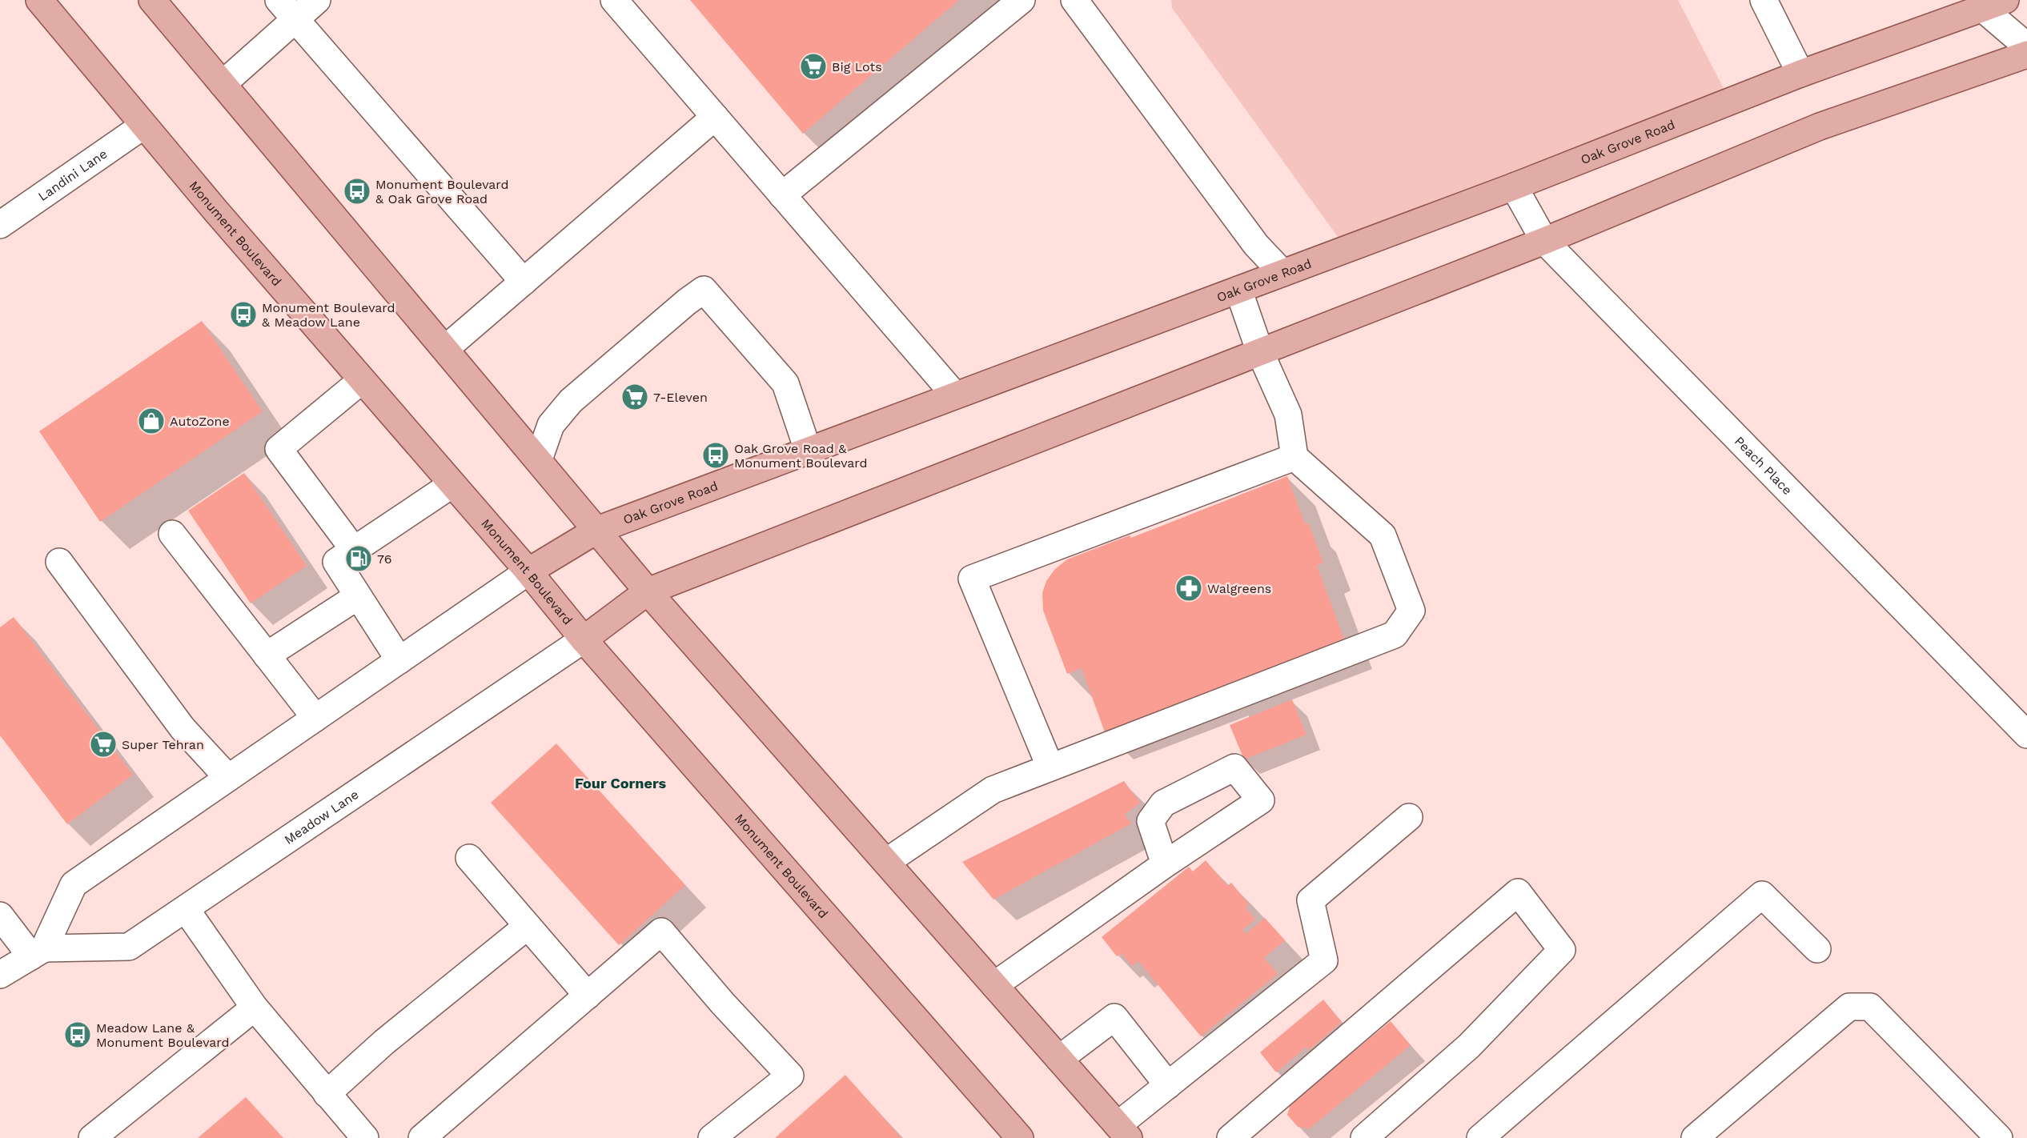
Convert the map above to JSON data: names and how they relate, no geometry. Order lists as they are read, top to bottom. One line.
{"streets":{"main road":["Oak Grove Road","Monument Boulevard"],"street":["Landini Lane","Peach Place","Meadow Lane"]},"crossings":[["Oak Grove Road","Monument Boulevard"],["Oak Grove Road","Peach Place"],["Landini Lane","Monument Boulevard"],["Monument Boulevard","Meadow Lane"]],"districts":["Four Corners"],"places":{"supermarket":["Big Lots","7-Eleven","Super Tehran"],"bus stop":["Monument Boulevard & Oak Grove Road","Monument Boulevard & Meadow Lane","Oak Grove Road & Monument Boulevard","Meadow Lane & Monument Boulevard"],"shop":["AutoZone"],"fuel station":["76"],"pharmacy":["Walgreens"]}}
